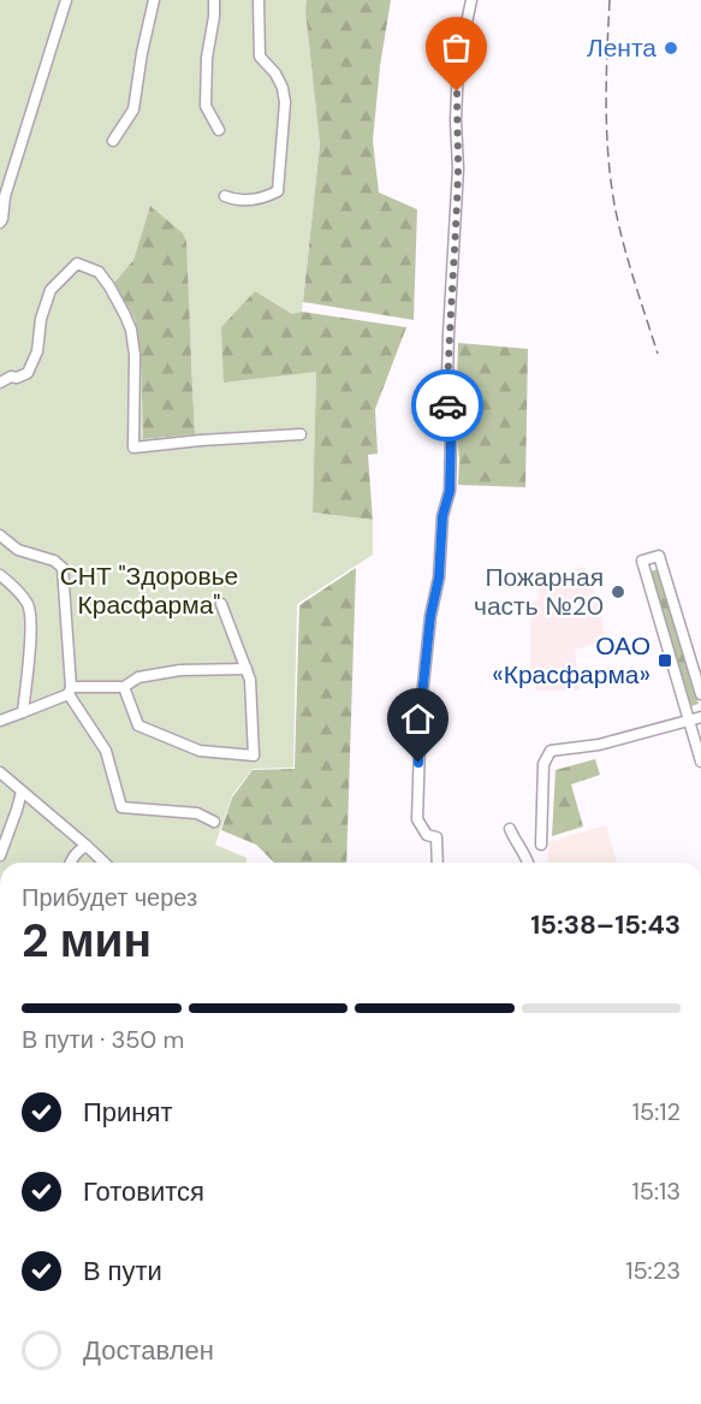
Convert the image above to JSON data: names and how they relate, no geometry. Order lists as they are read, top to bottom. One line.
{"parks":["СНТ \"Здоровье Красфарма\""],"places":{"other":["Лента","Пожарная часть №20"],"transit":["ОАО «Красфарма»"]},"page":{"heading":["2 мин","Прибудет через","15:38–15:43"],"bar":"В пути · 350 m","list":[["Принят","15:12"],["Готовится","15:13"],["В пути","15:23"],"Доставлен"]}}
